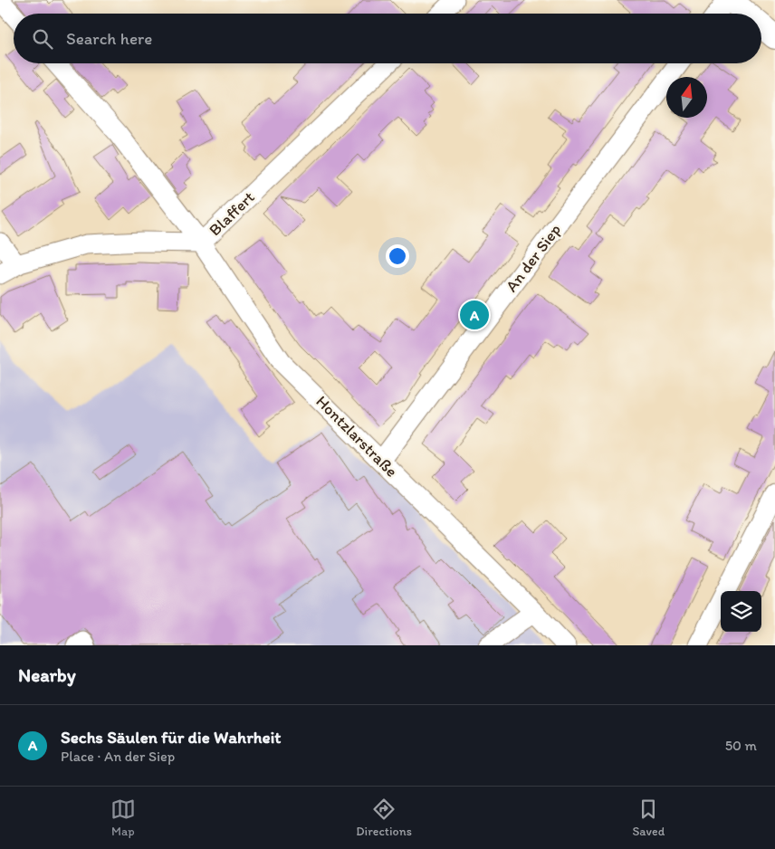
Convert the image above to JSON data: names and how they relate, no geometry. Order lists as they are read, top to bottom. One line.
{"streets":{"street":["Blaffert","An der Siep","Hontzlarstraße"]},"crossings":[["Blaffert","Hontzlarstraße"],["An der Siep","Hontzlarstraße"]],"north":"top","page":{"search":"Search here","pins":"A","heading":"Nearby","list":[{"mark":"A","name":"Sechs Säulen für die Wahrheit","note":"Place · An der Siep","value":"50 m"}],"nav":["Map","Directions","Saved"]}}
